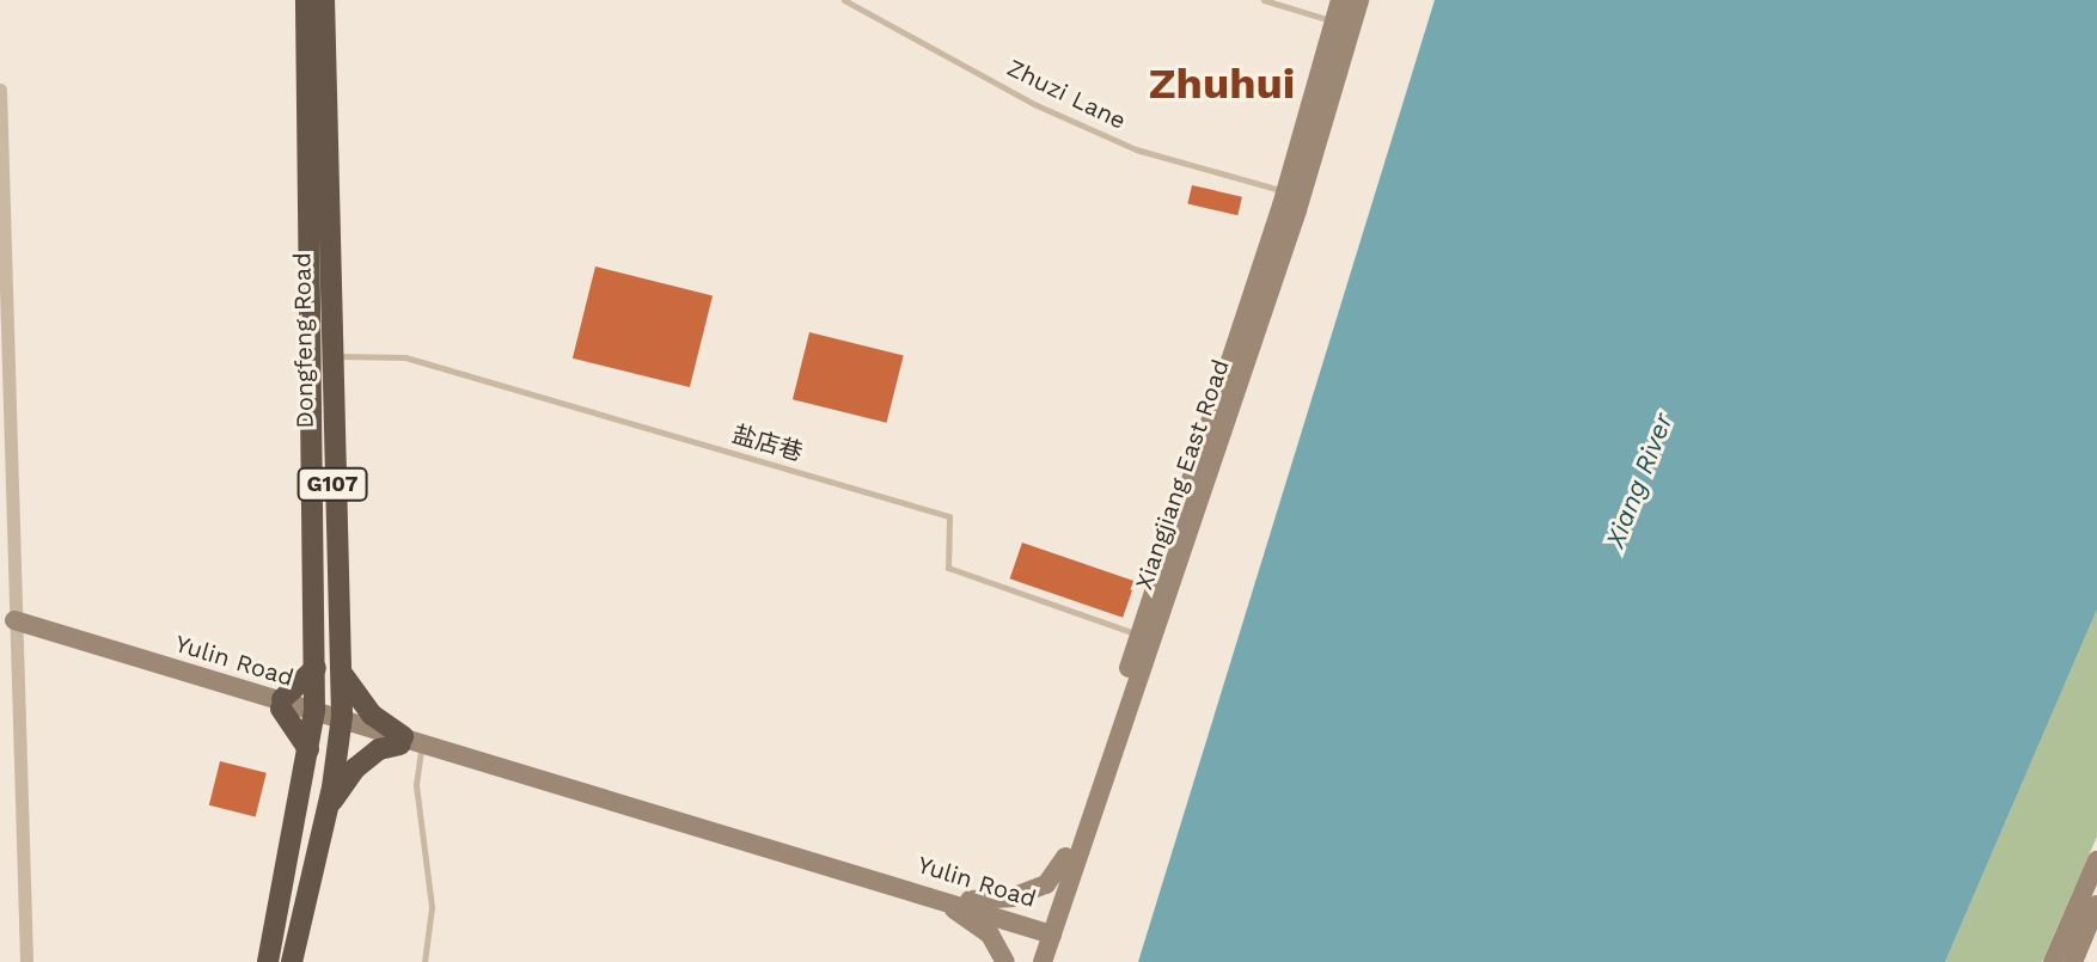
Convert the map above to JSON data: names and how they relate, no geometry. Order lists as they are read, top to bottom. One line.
{"streets":{"highway":["Dongfeng Road","G107"],"main road":["Xiangjiang East Road","Yulin Road"],"lane":["Zhuzi Lane","盐店巷"]},"crossings":[["Zhuzi Lane","Xiangjiang East Road"],["Dongfeng Road","盐店巷"],["Dongfeng Road","Yulin Road"],["盐店巷","Xiangjiang East Road"],["Xiangjiang East Road","Yulin Road"]],"districts":["Zhuhui"],"water":["Xiang River"]}
